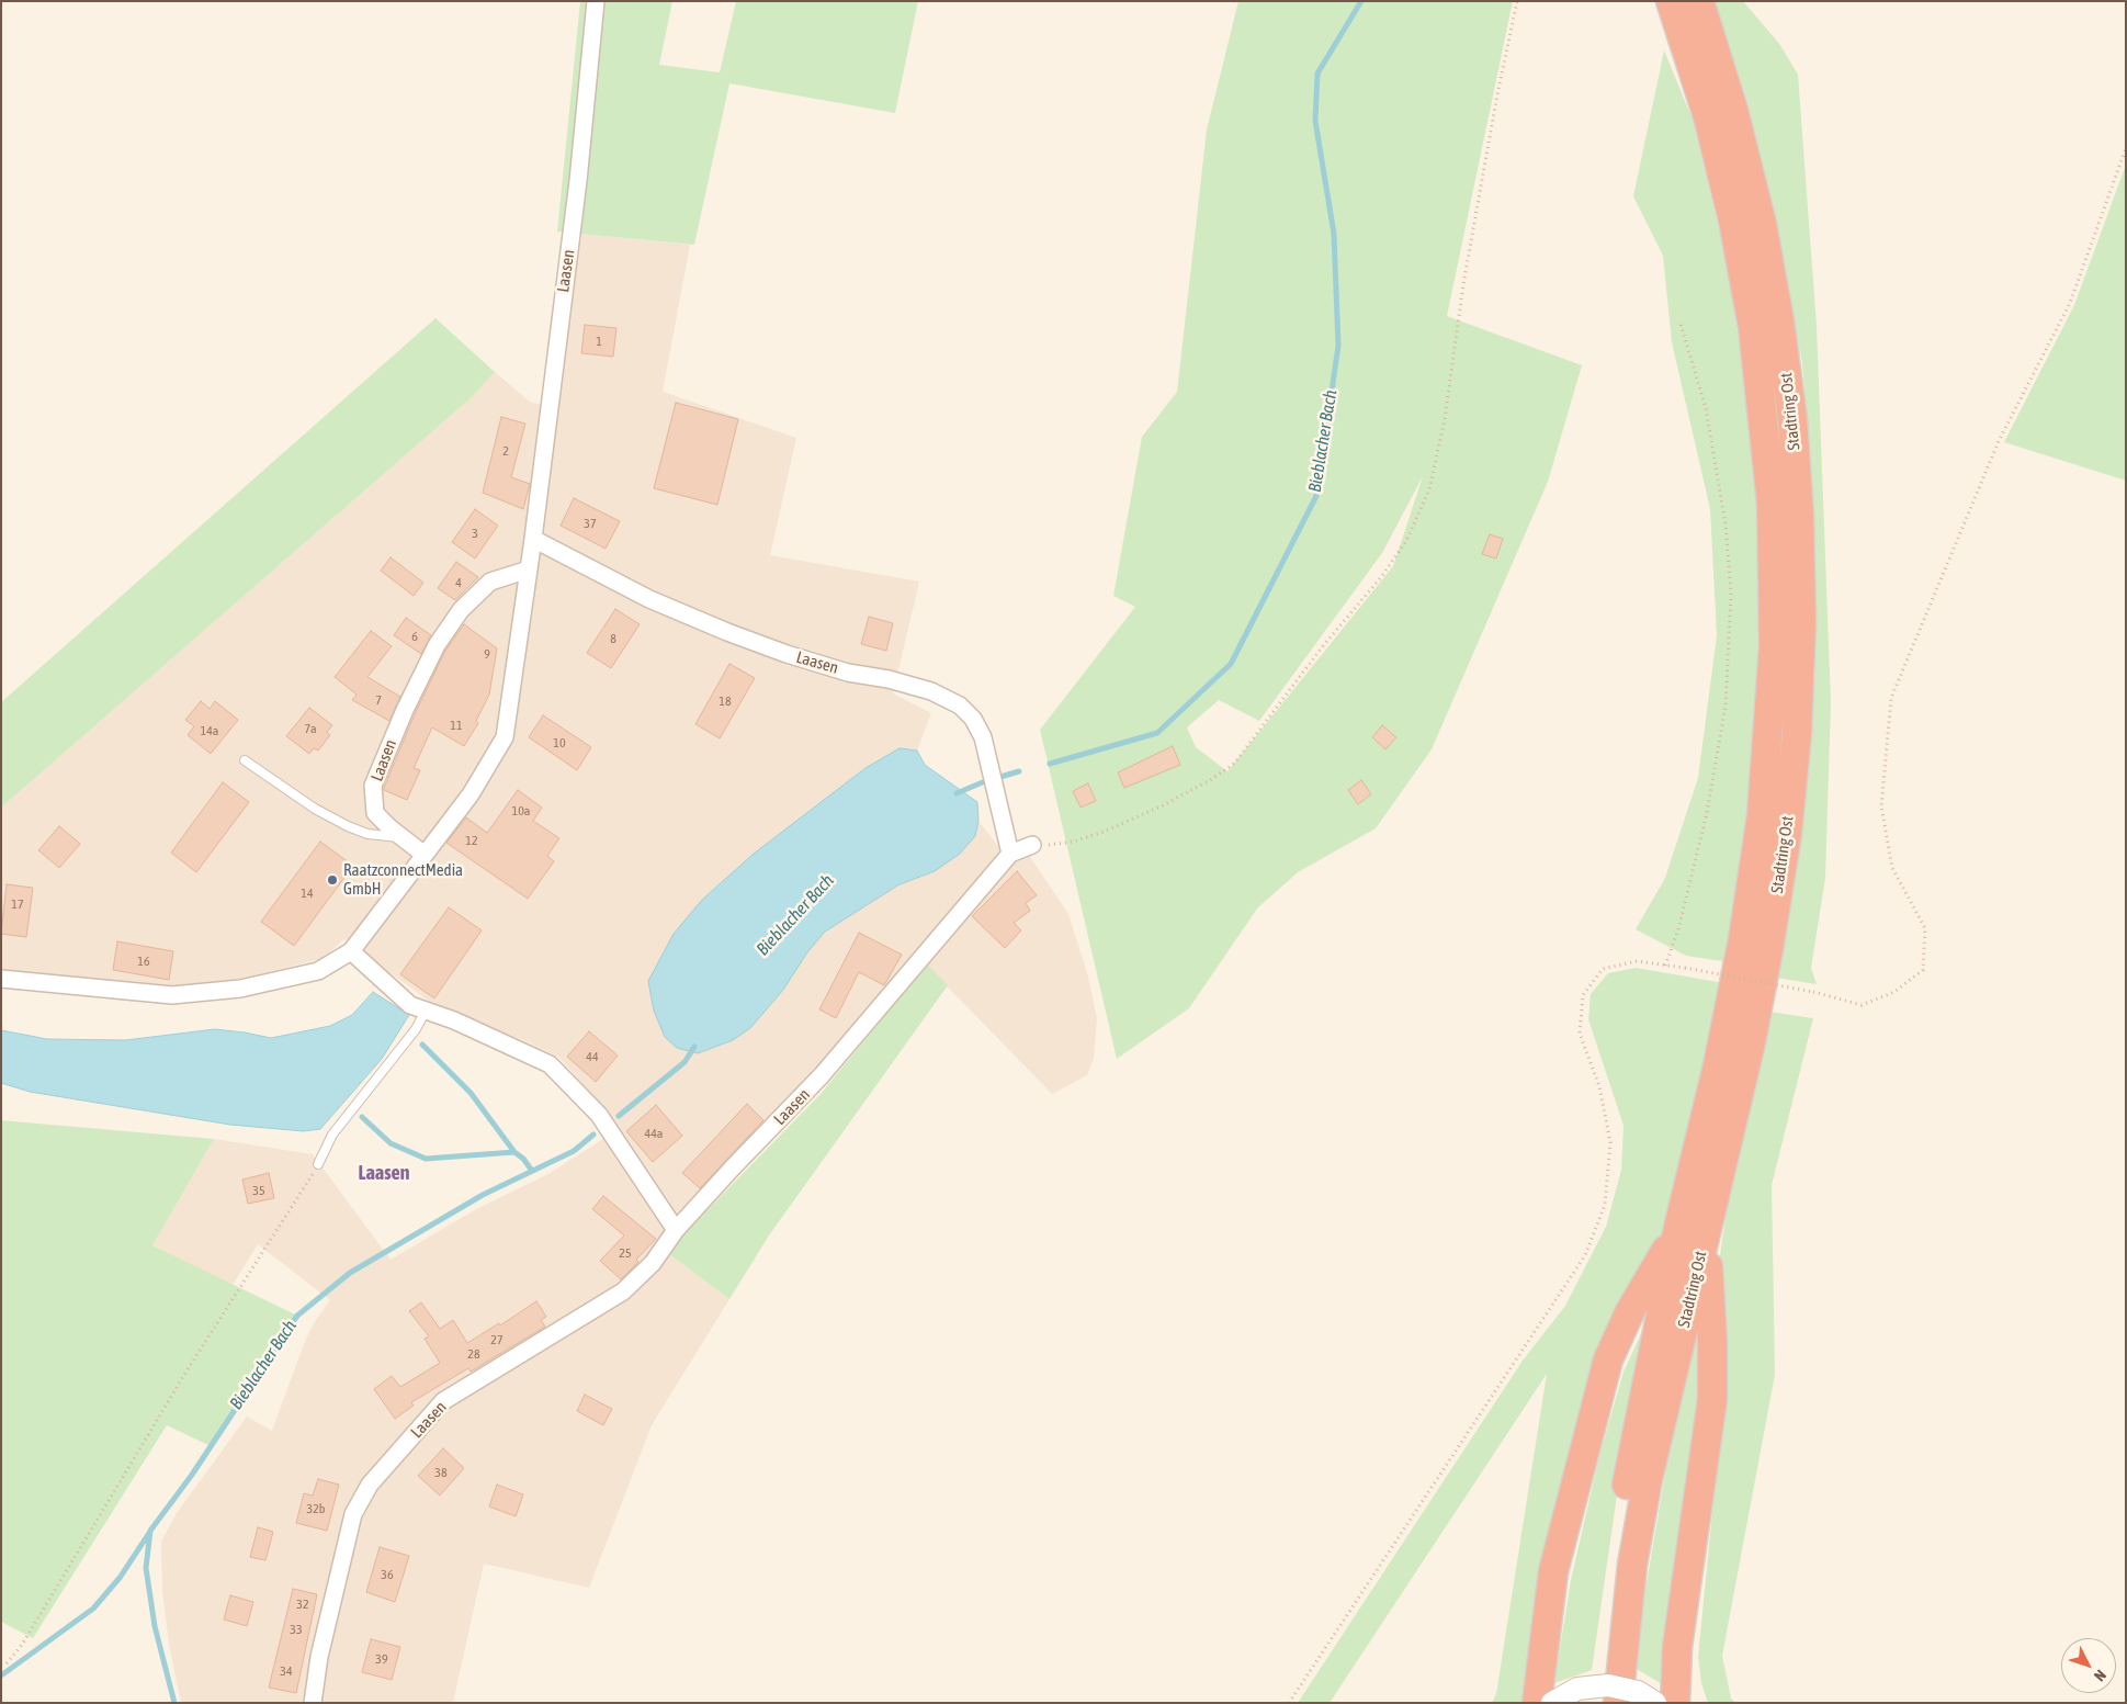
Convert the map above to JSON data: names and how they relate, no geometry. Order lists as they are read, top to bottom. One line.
{"streets":{"highway":["Stadtring Ost"],"street":["Laasen"]},"districts":["Laasen"],"water":["Bieblacher Bach"],"places":["RaatzconnectMedia GmbH"],"house_numbers":["1","2","37","3","4","6","8","9","7","18","11","7a","14a","10","10a","12","14","17","16","44","44a","35","25","27","28","38","32b","36","32","33","39","34"],"north":"bottom right"}
